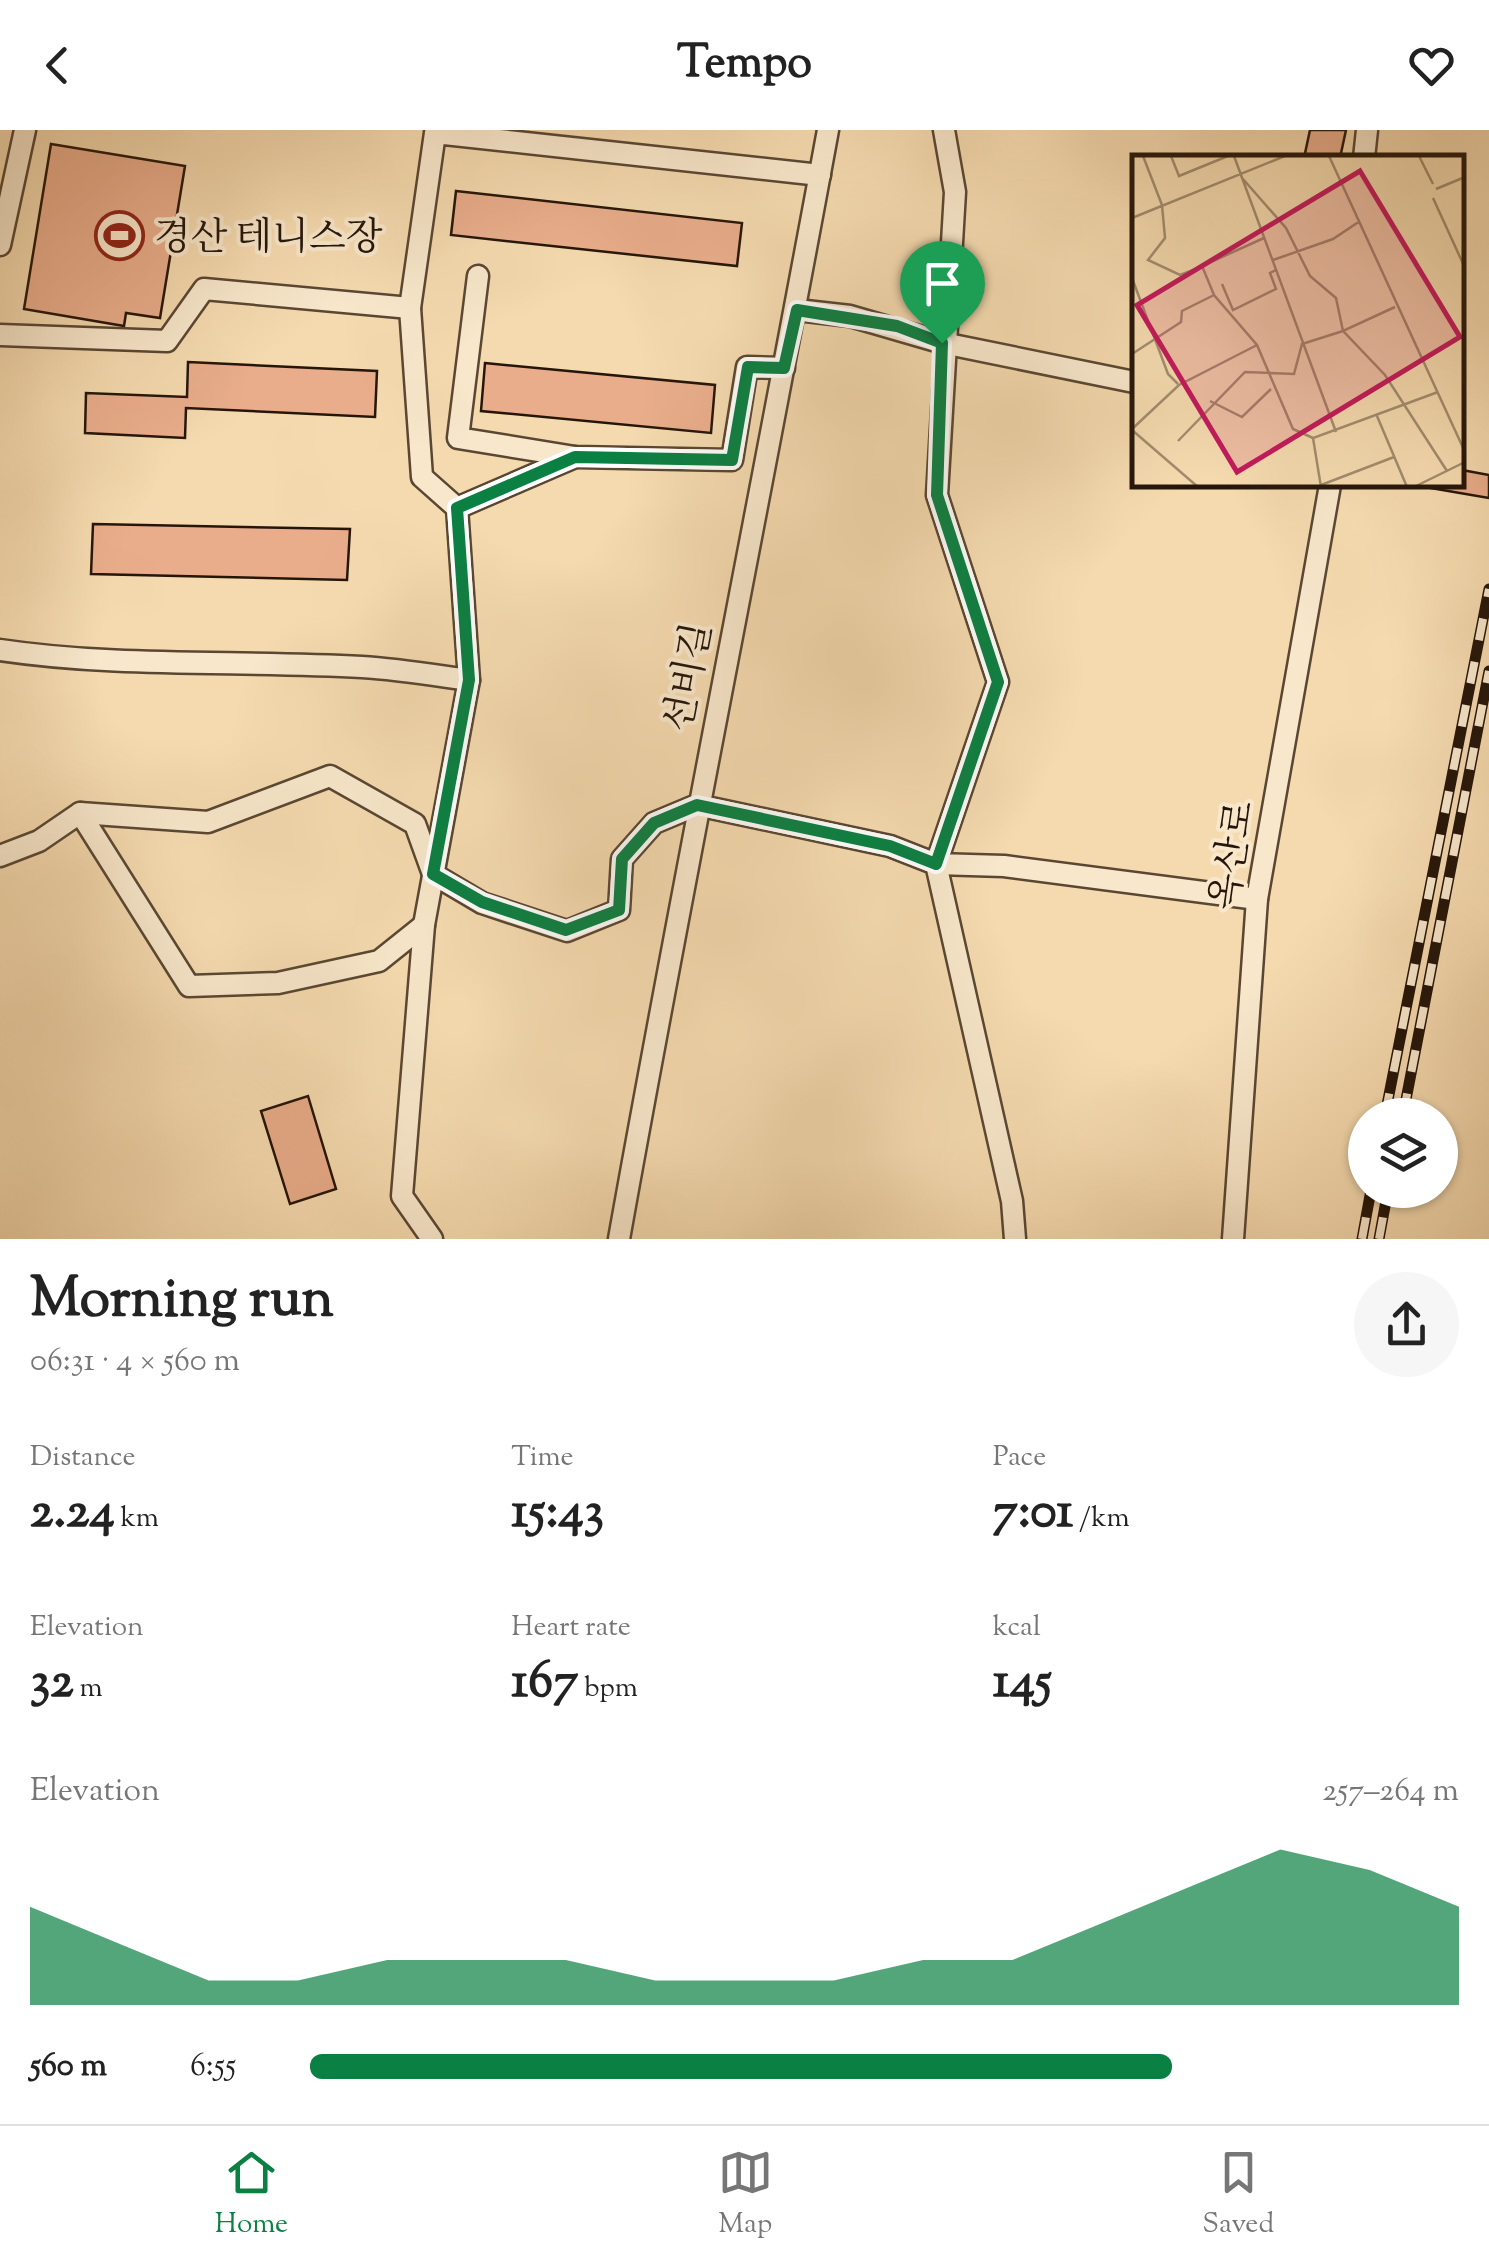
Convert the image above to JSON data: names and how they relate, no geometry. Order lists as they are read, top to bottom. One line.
{"streets":{"street":["선비길","옥산로"]},"places":{"sports":["경산 테니스장"]},"page":{"header":"Tempo","heading":["Morning run","06:31 · 4 × 560 m"],"stats":[["Distance","2.24 km"],["Time","15:43"],["Pace","7:01 /km"],["Elevation","32 m"],["Heart rate","167 bpm"],["kcal","145"]],"chart":["Elevation","257–264 m"],"list":[{"name":"560 m","note":"6:55"}],"tabs":["Home","Map","Saved"]}}
